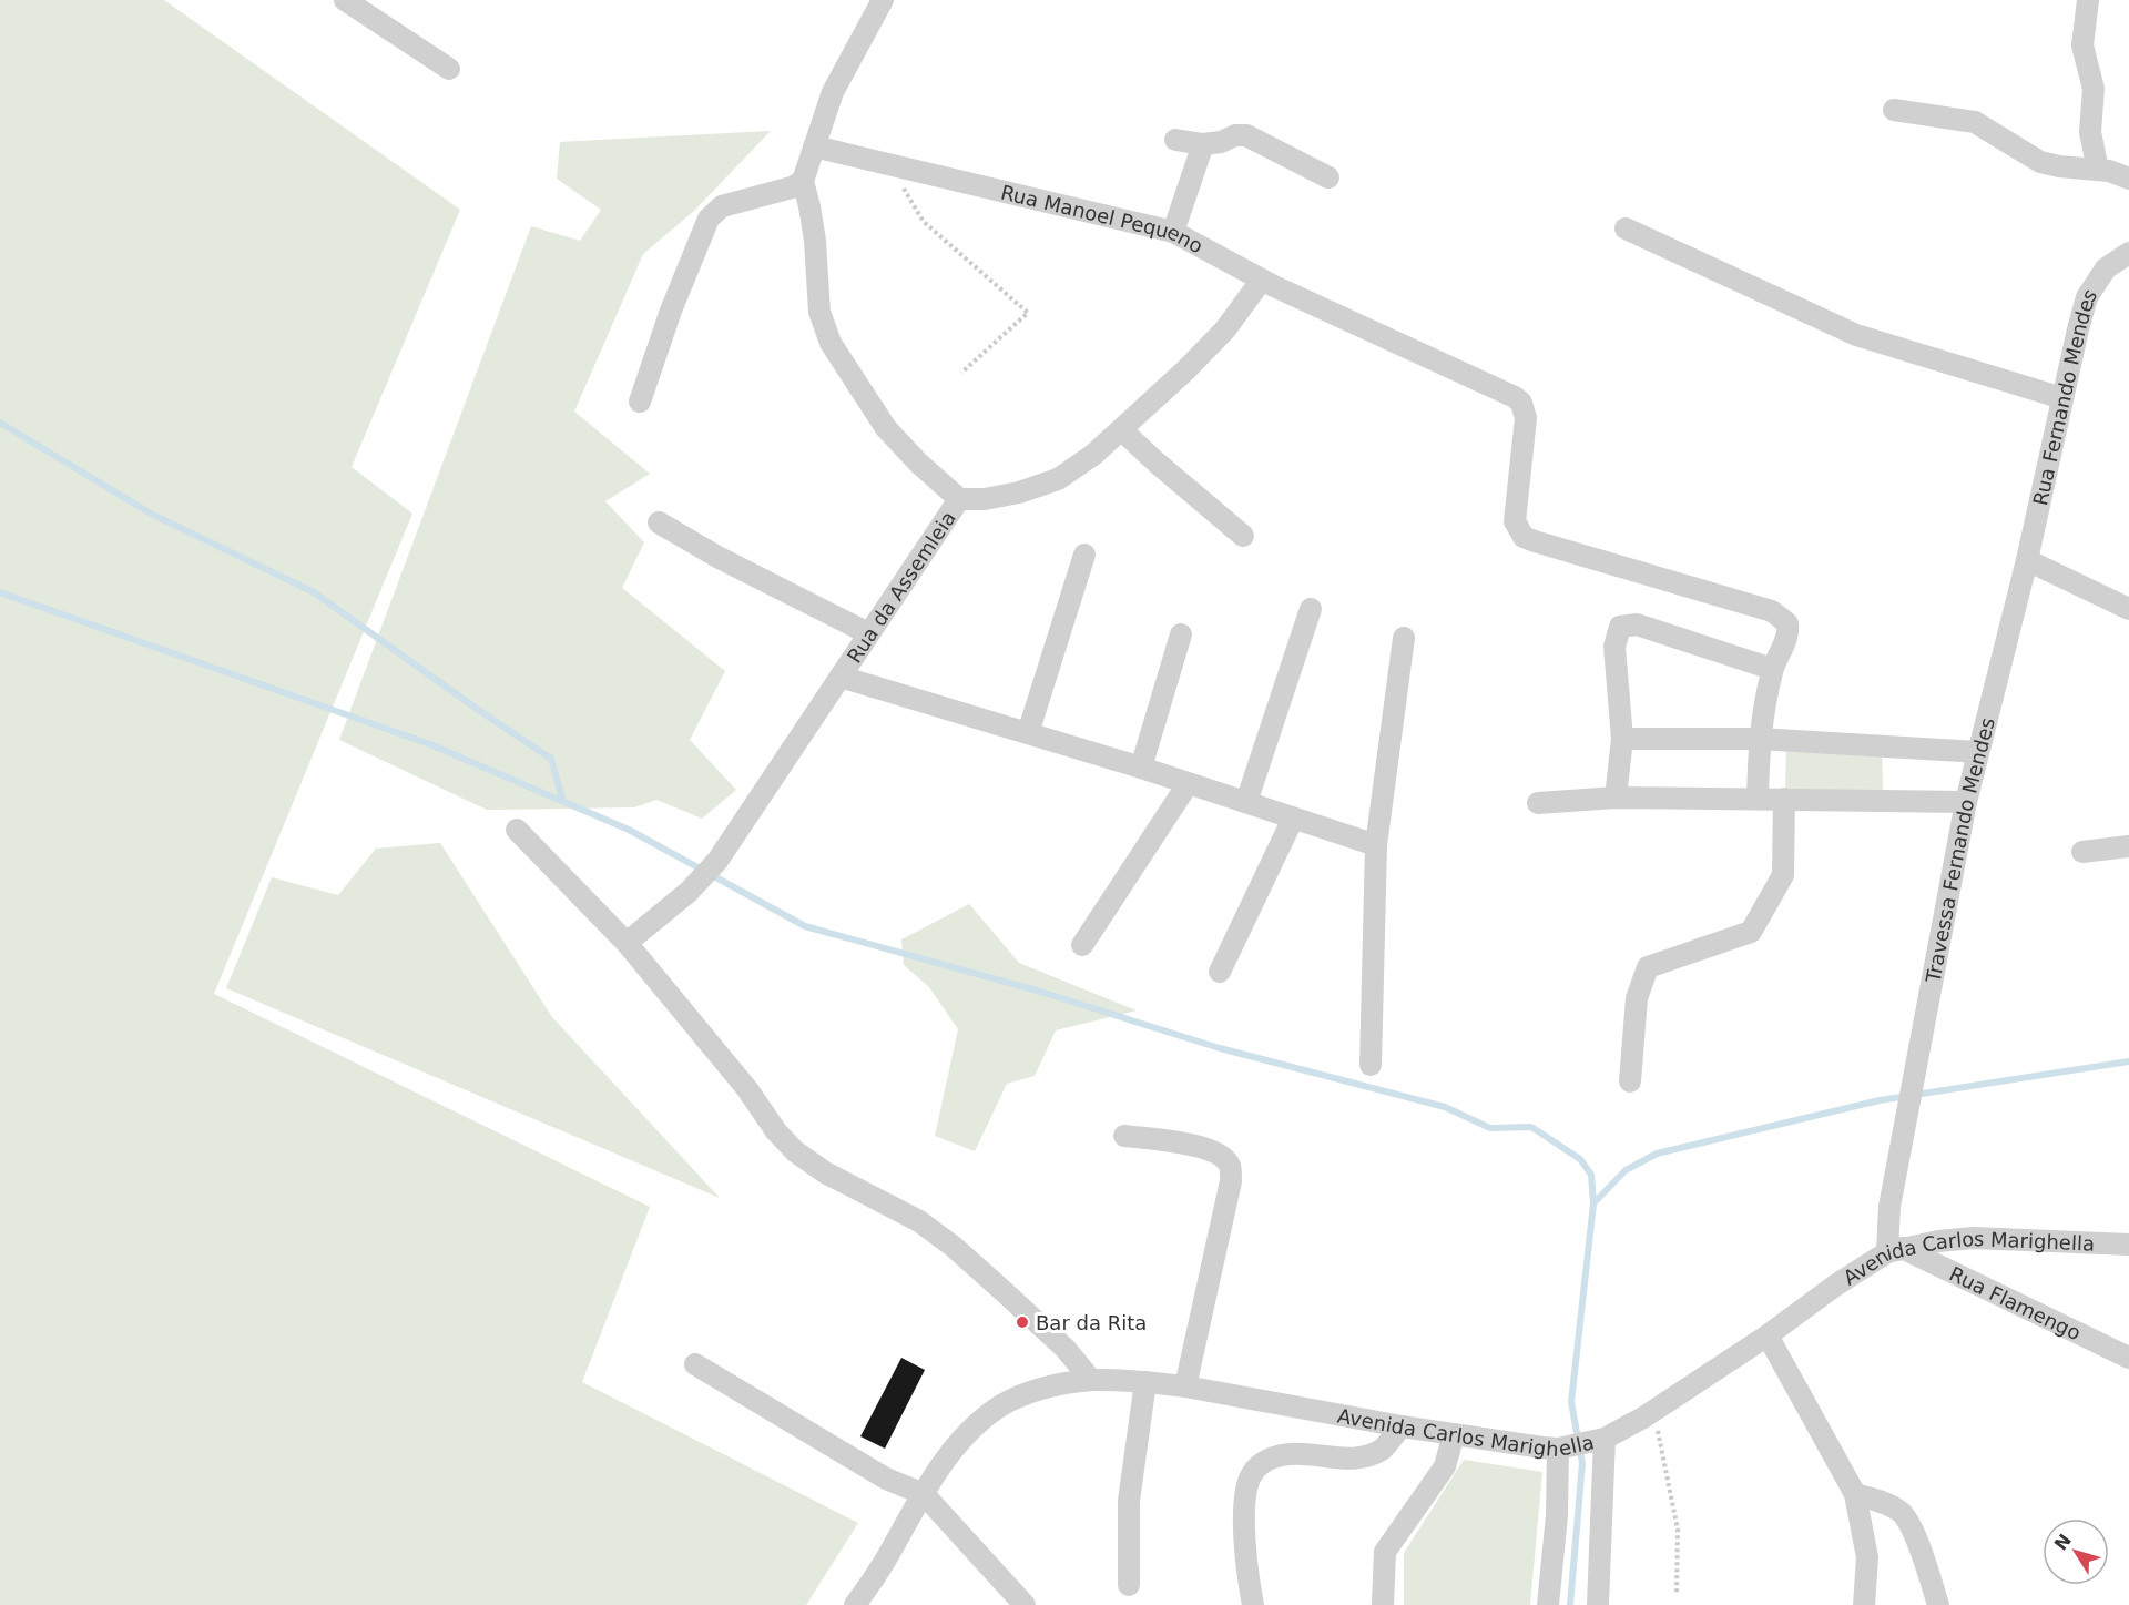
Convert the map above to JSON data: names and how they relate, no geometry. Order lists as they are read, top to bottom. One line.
{"streets":{"street":["Rua Manoel Pequeno","Rua Fernando Mendes","Rua da Assemleia","Travessa Fernando Mendes","Avenida Carlos Marighella","Rua Flamengo"]},"crossings":[["Rua Manoel Pequeno","Rua da Assemleia"],["Rua Fernando Mendes","Travessa Fernando Mendes"],["Travessa Fernando Mendes","Avenida Carlos Marighella"],["Travessa Fernando Mendes","Rua Flamengo"],["Avenida Carlos Marighella","Rua Flamengo"]],"places":["Bar da Rita"],"north":"top left"}
